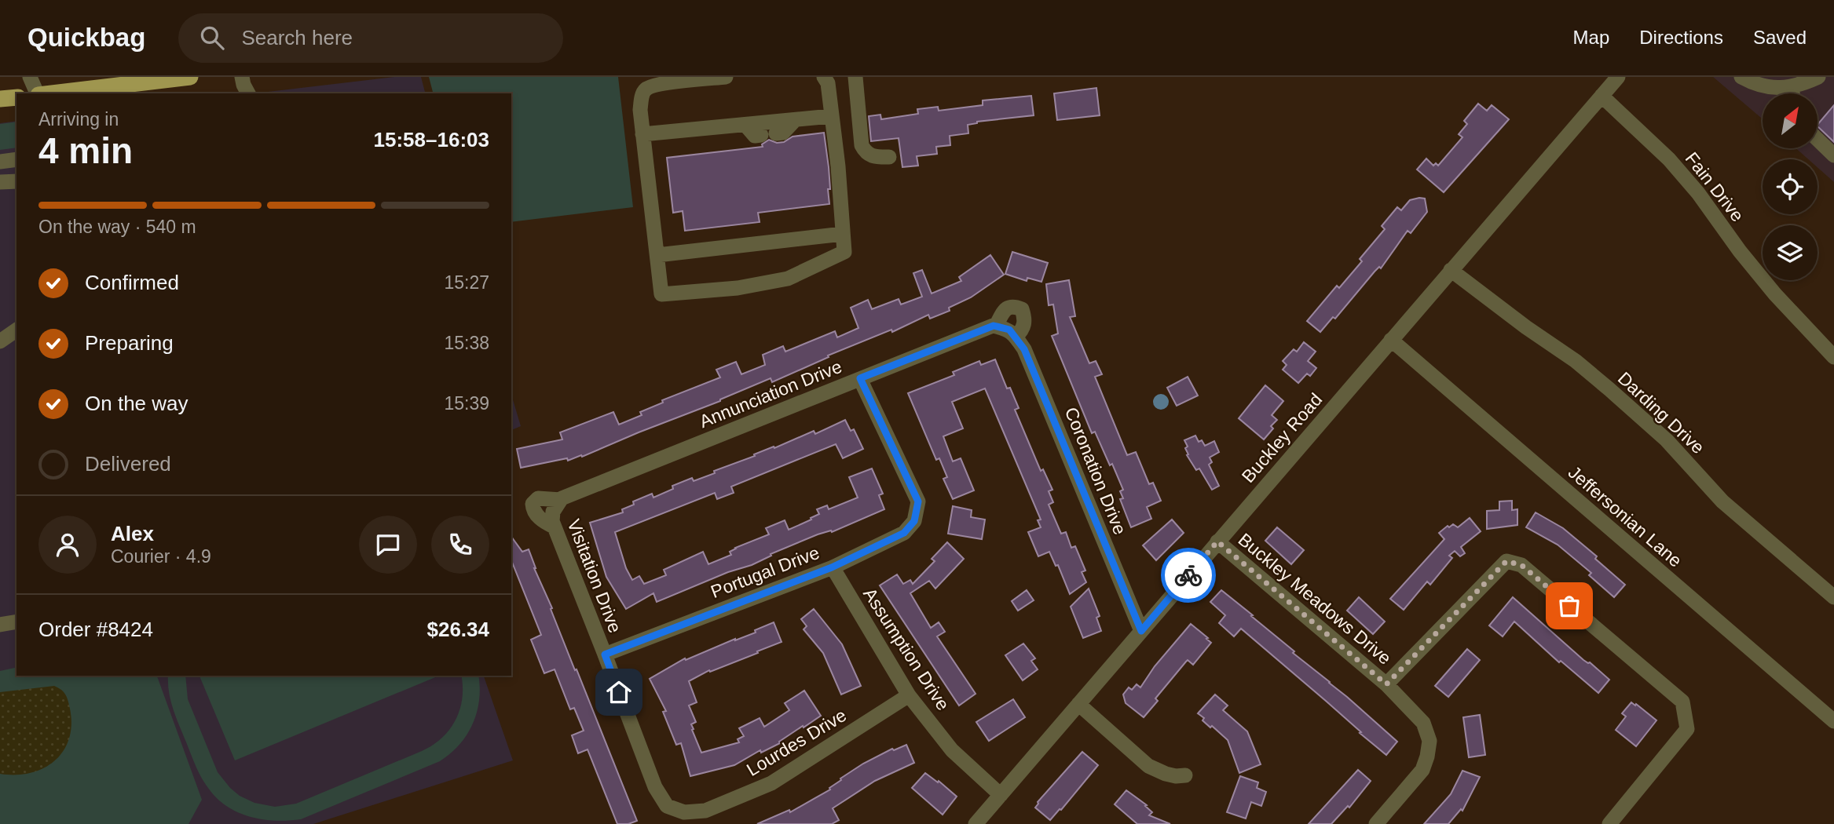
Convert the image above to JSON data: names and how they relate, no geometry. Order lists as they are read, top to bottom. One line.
{"streets":{"street":["Fain Drive","Annunciation Drive","Darding Drive","Buckley Road","Coronation Drive","Jeffersonian Lane","Portugal Drive","Visitation Drive","Buckley Meadows Drive","Assumption Drive","Lourdes Drive"]},"crossings":[["Fain Drive","Buckley Road"],["Annunciation Drive","Coronation Drive"],["Annunciation Drive","Portugal Drive"],["Annunciation Drive","Visitation Drive"],["Darding Drive","Buckley Road"],["Buckley Road","Coronation Drive"],["Buckley Road","Jeffersonian Lane"],["Buckley Road","Buckley Meadows Drive"],["Buckley Road","Assumption Drive"],["Portugal Drive","Visitation Drive"],["Portugal Drive","Assumption Drive"],["Visitation Drive","Lourdes Drive"],["Assumption Drive","Lourdes Drive"]],"north":"top right","page":{"header":"Quickbag","search":"Search here","nav":["Map","Directions","Saved"],"heading":["4 min","Arriving in","15:58–16:03"],"panel":["Alex","Courier · 4.9","Order #8424","$26.34"],"bar":"On the way · 540 m","list":[["Confirmed","15:27"],["Preparing","15:38"],["On the way","15:39"],"Delivered"]}}
